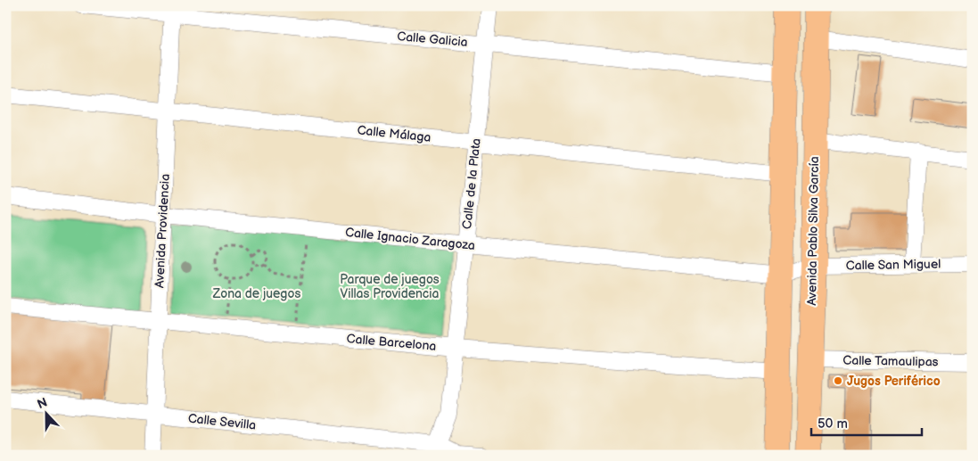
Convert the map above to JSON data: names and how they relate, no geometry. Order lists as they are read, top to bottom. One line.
{"streets":{"main road":["Avenida Pablo Silva García"],"street":["Calle Galicia","Calle Málaga","Calle de la Plata","Avenida Providencia","Calle Ignacio Zaragoza","Calle San Miguel","Calle Barcelona","Calle Tamaulipas","Calle Sevilla"]},"crossings":[["Calle Galicia","Calle de la Plata"],["Calle Galicia","Avenida Providencia"],["Calle Málaga","Calle de la Plata"],["Calle Málaga","Avenida Providencia"],["Calle de la Plata","Calle Ignacio Zaragoza"],["Calle de la Plata","Calle Barcelona"],["Calle de la Plata","Calle Sevilla"],["Avenida Providencia","Calle Ignacio Zaragoza"],["Avenida Providencia","Calle Barcelona"],["Avenida Providencia","Calle Sevilla"],["Avenida Pablo Silva García","Calle Ignacio Zaragoza"],["Avenida Pablo Silva García","Calle San Miguel"],["Avenida Pablo Silva García","Calle Tamaulipas"],["Calle Ignacio Zaragoza","Calle San Miguel"]],"parks":["Parque de juegos Villas Providencia","Zona de juegos"],"places":["Jugos Periférico"],"scale_bar":"50 m","north":"top"}
